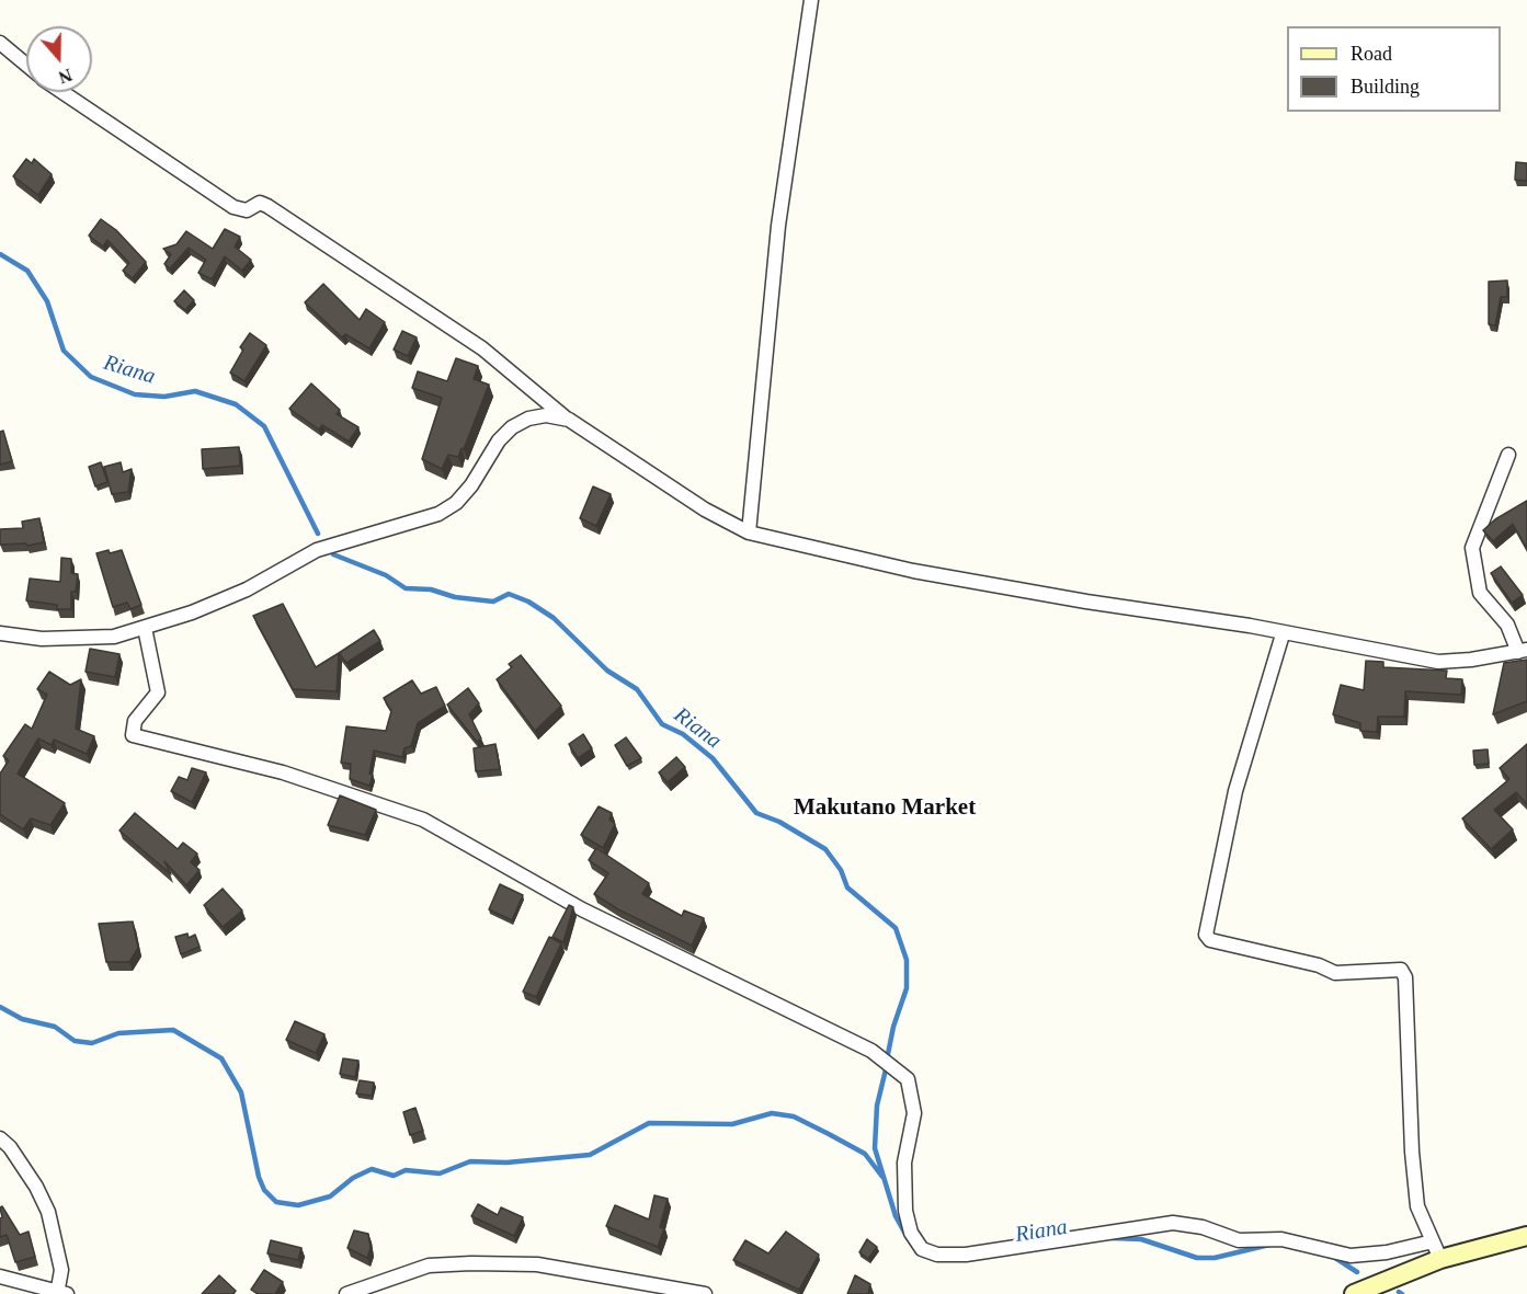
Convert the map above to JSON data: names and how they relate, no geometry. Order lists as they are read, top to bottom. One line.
{"districts":["Makutano Market"],"water":["Riana"],"legend":["Road","Building"],"north":"bottom"}
